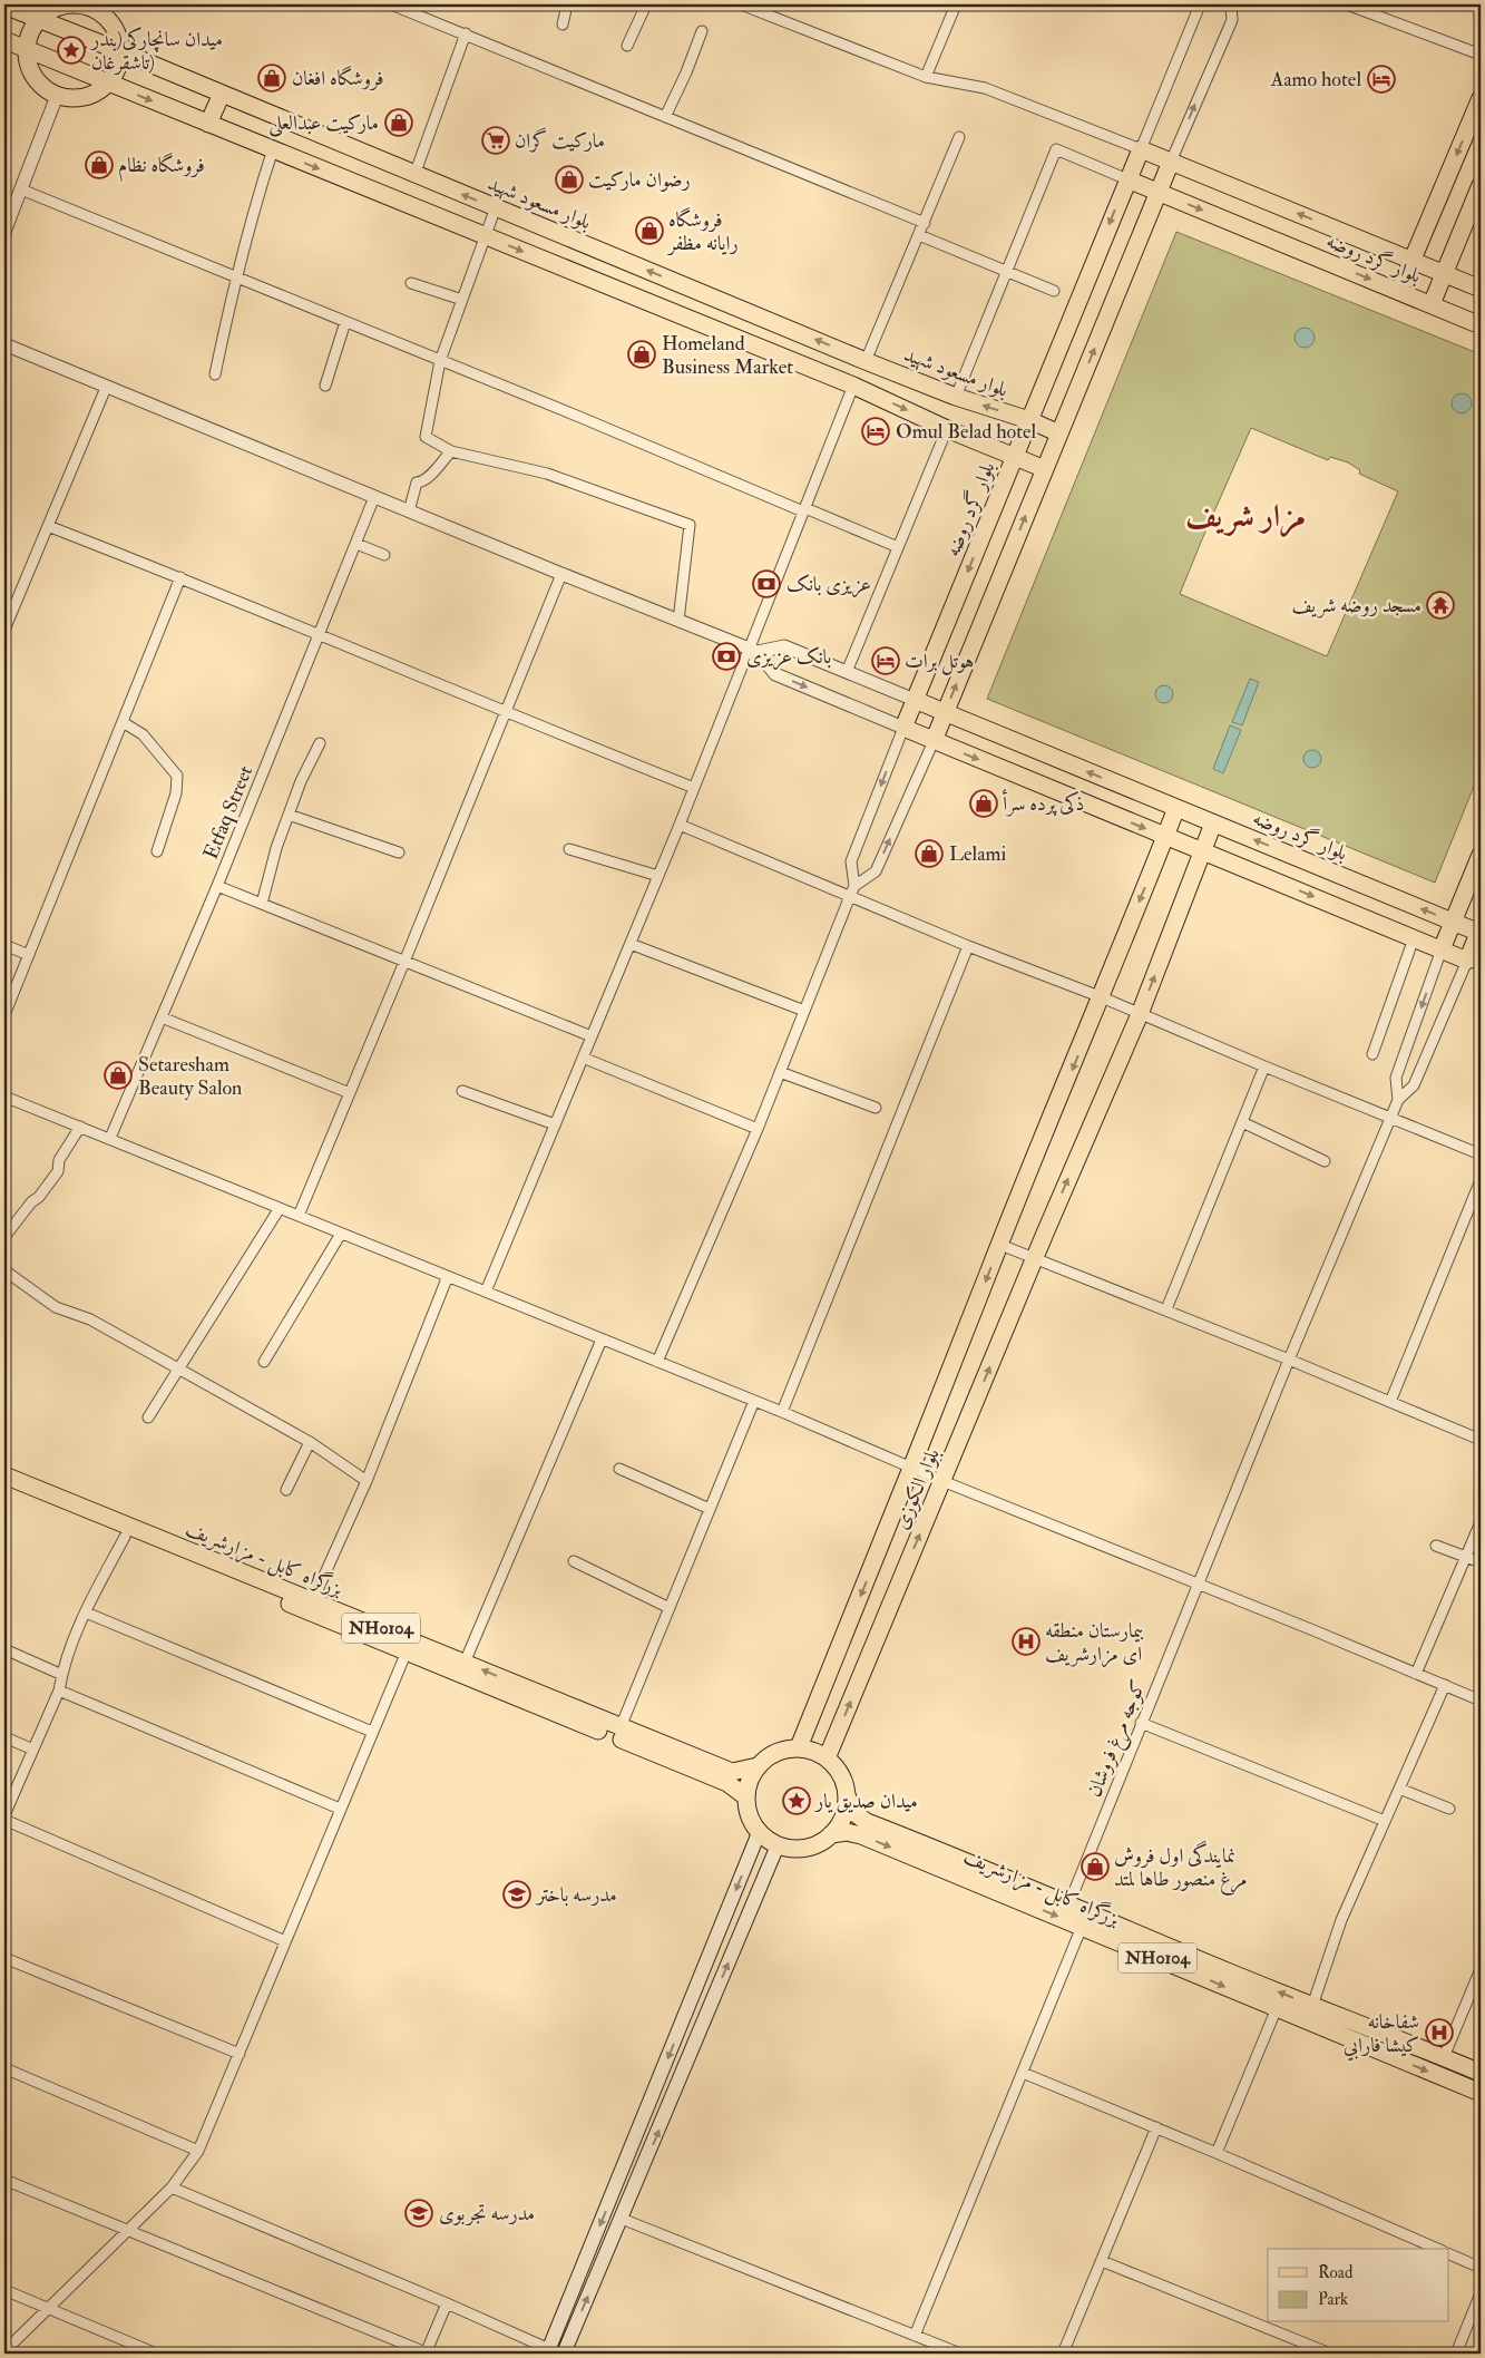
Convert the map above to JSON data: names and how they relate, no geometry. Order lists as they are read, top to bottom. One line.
{"streets":{"main road":["بلوار مسعود شهید","بلوار گرد روضه","بلوار الکوزی","بزرگراه کابل - مزارشریف","NH0104"],"street":["Etfaq Street","كوجه مرغ فروشان"]},"crossings":[["بلوار مسعود شهید","بلوار گرد روضه"],["بلوار گرد روضه","بلوار الکوزی"],["بلوار الکوزی","بزرگراه کابل - مزارشریف"],["بلوار الکوزی","NH0104"],["بزرگراه کابل - مزارشریف","NH0104"],["بزرگراه کابل - مزارشریف","كوجه مرغ فروشان"]],"districts":["مزار شريف"],"places":{"place":["میدان سانچارکی(بندر تاشقرغان)","میدان صدیق یار"],"shop":["فروشگاه افغان","مارکیت عبدالعلی","فروشگاه نظام","رضوان مارکیت","فروشگاه رایانه مظفر","Homeland Business Market","ذکی پرده سرأ","Lelami","Setaresham Beauty Salon","نمایندگی اول فروش مرغ منصور طاها لمتد"],"hotel":["Aamo hotel","Omul Belad hotel","هوتل برات"],"supermarket":["مارکیت گران"],"bank":["عزیزی بانک","بانک عزیزی"],"temple":["مسجد روضه شریف"],"hospital":["بیمارستان منطقه ای مزارشریف","شفاخانه كيشا فارابي"],"school or university":["مدرسه باختر","مدرسه تجربوى"]},"legend":["Road","Park"]}
